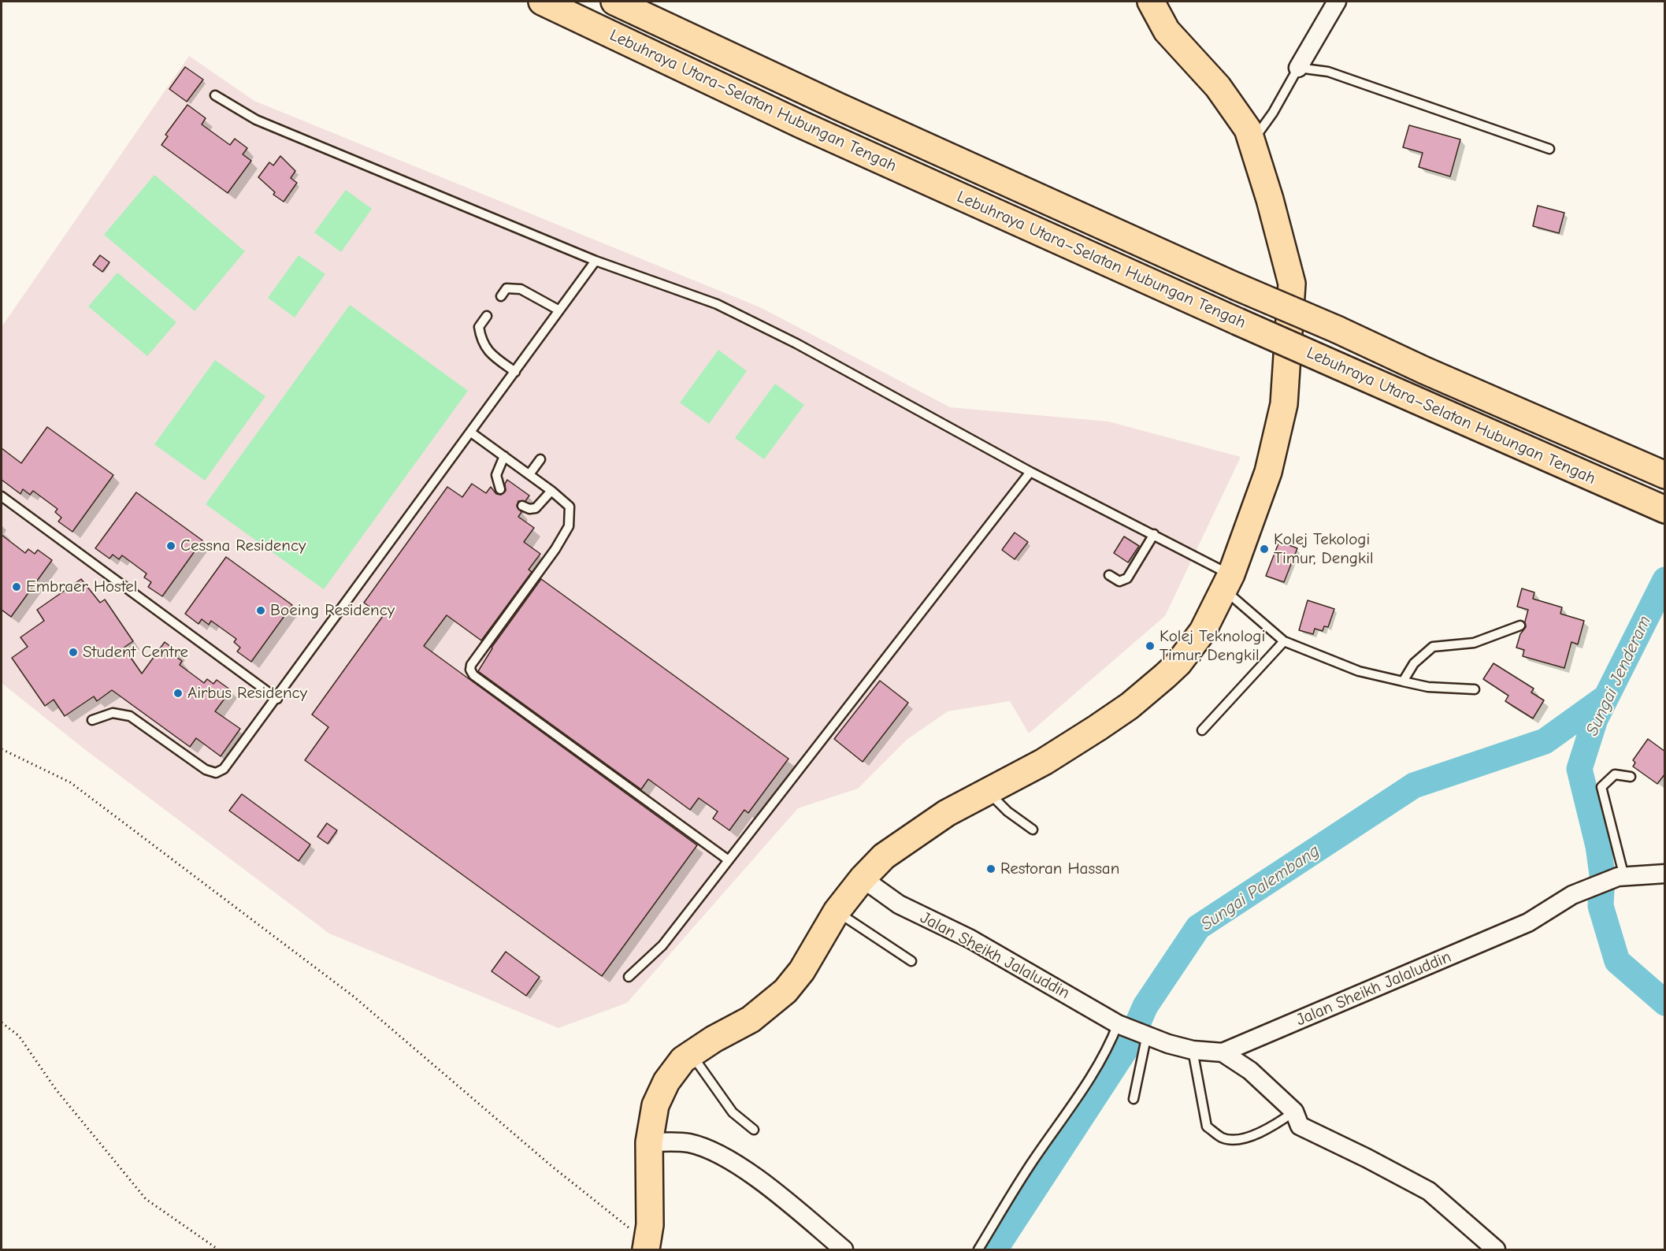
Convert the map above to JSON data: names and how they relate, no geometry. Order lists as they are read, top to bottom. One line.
{"streets":{"main road":["Lebuhraya Utara–Selatan Hubungan Tengah"],"street":["Jalan Sheikh Jalaluddin"]},"water":["Sungai Jenderam","Sungai Palembang"],"places":["Cessna Residency","Kolej Tekologi Timur, Dengkil","Embraer Hostel","Boeing Residency","Kolej Teknologi Timur, Dengkil","Student Centre","Airbus Residency","Restoran Hassan"]}
